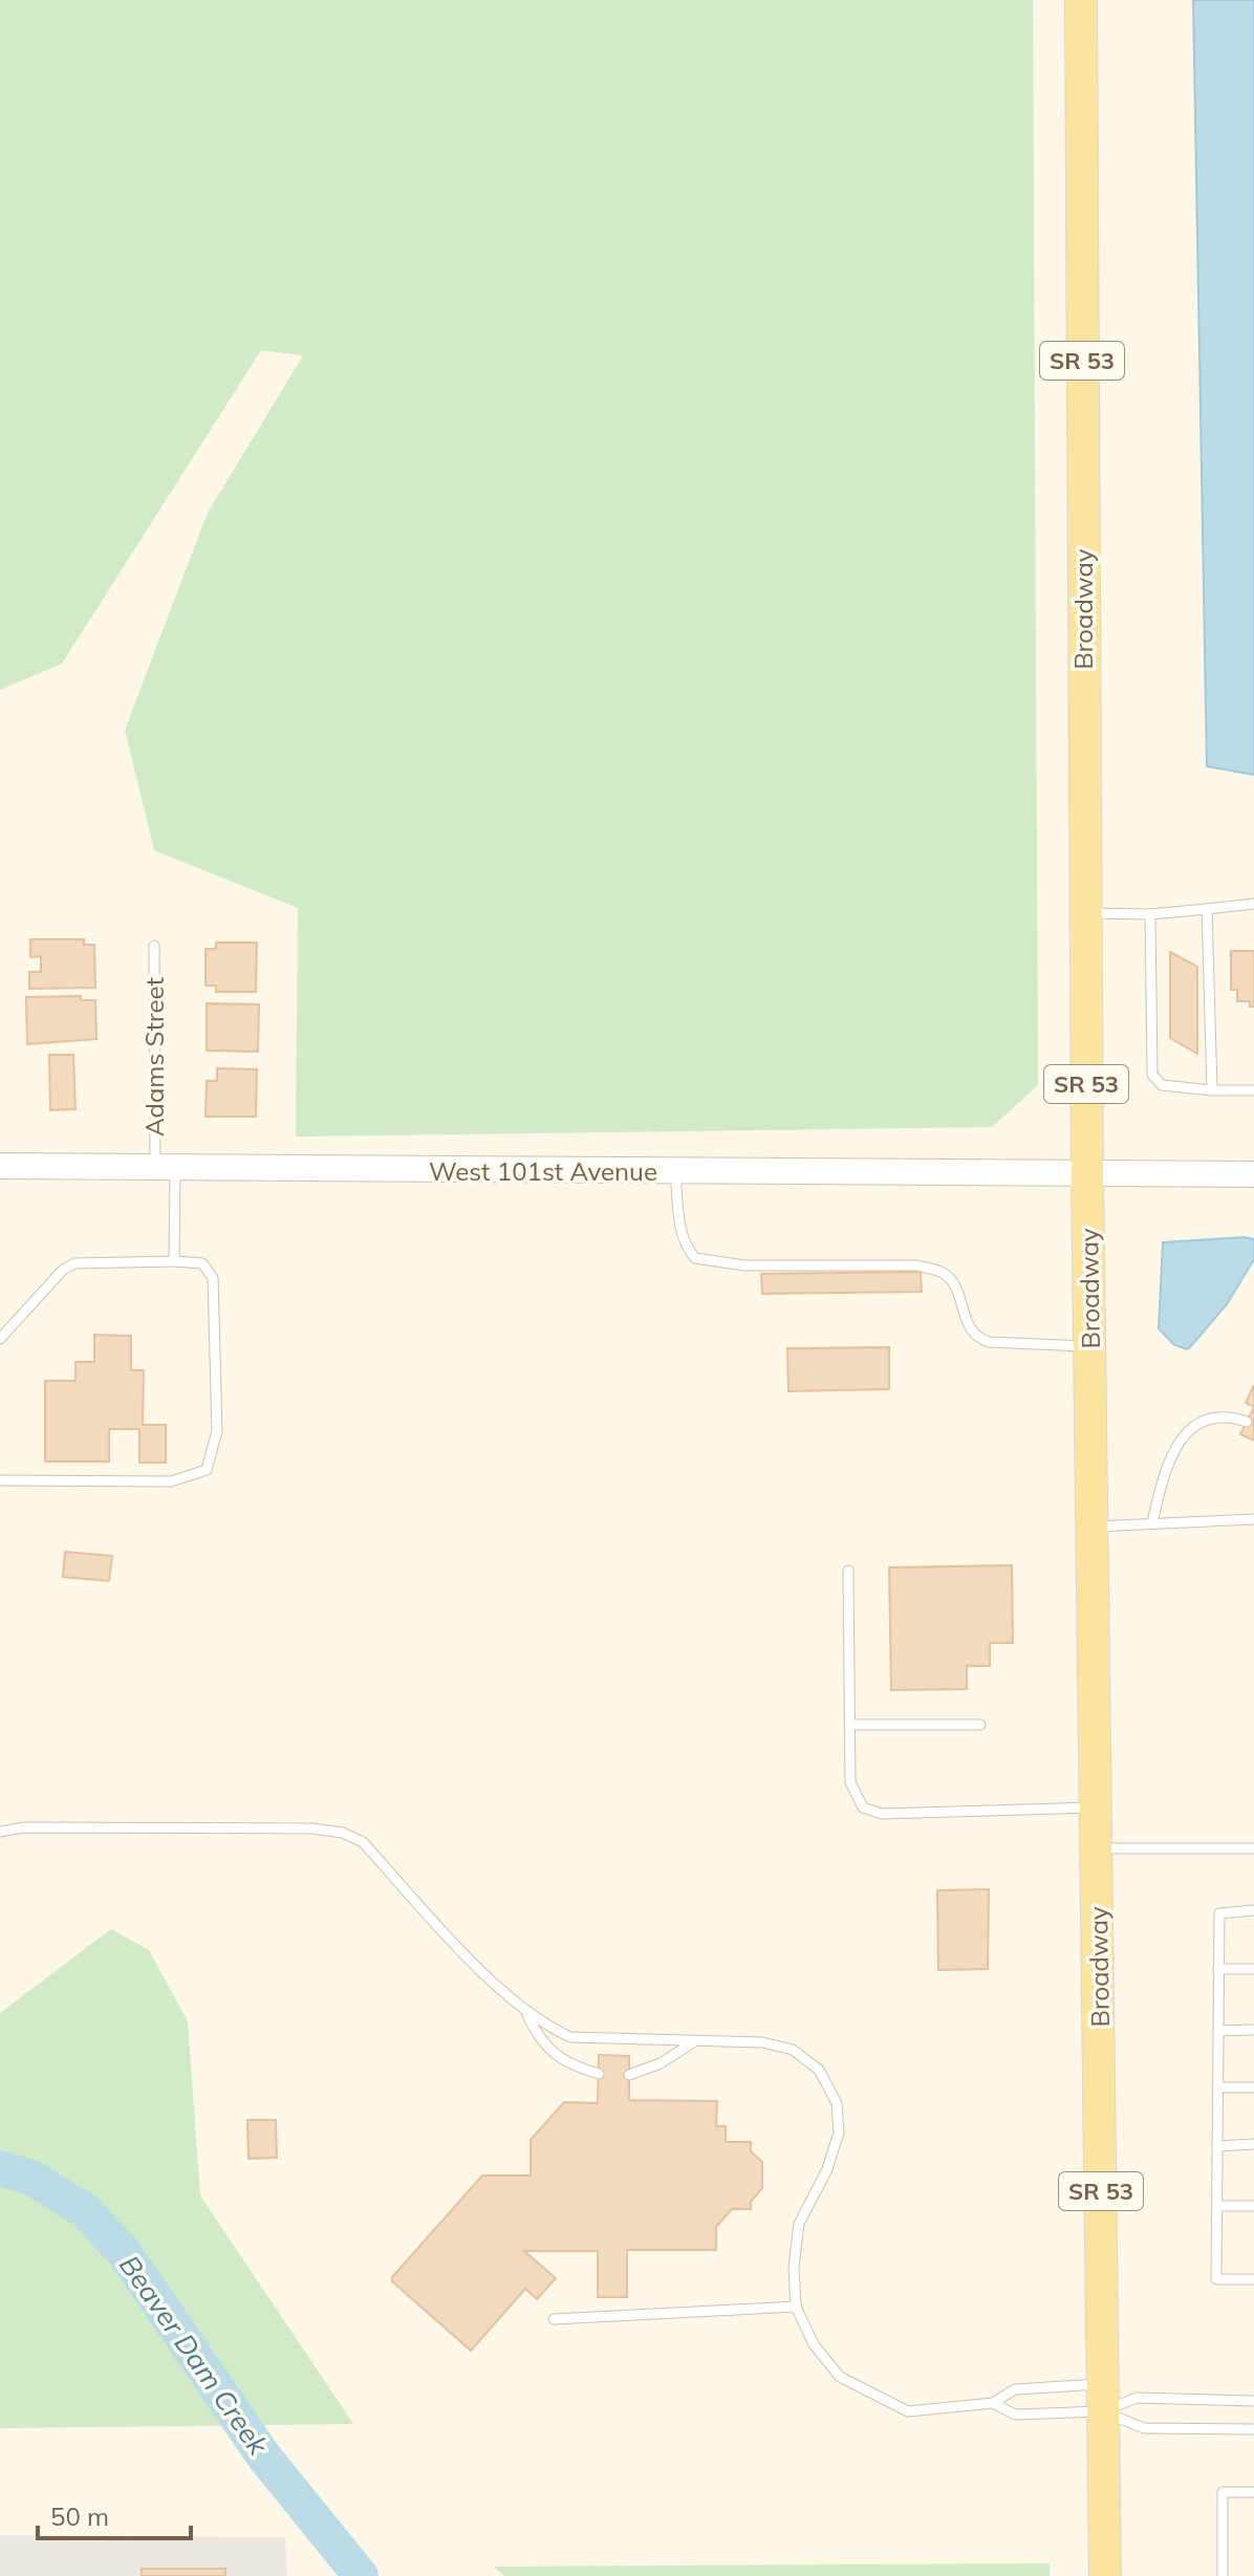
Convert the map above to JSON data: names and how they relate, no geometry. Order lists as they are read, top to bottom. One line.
{"streets":{"main road":["SR 53","Broadway"],"street":["West 101st Avenue"],"lane":["Adams Street"]},"crossings":[["Broadway","West 101st Avenue"],["Adams Street","West 101st Avenue"]],"water":["Beaver Dam Creek"],"scale_bar":"50 m"}
